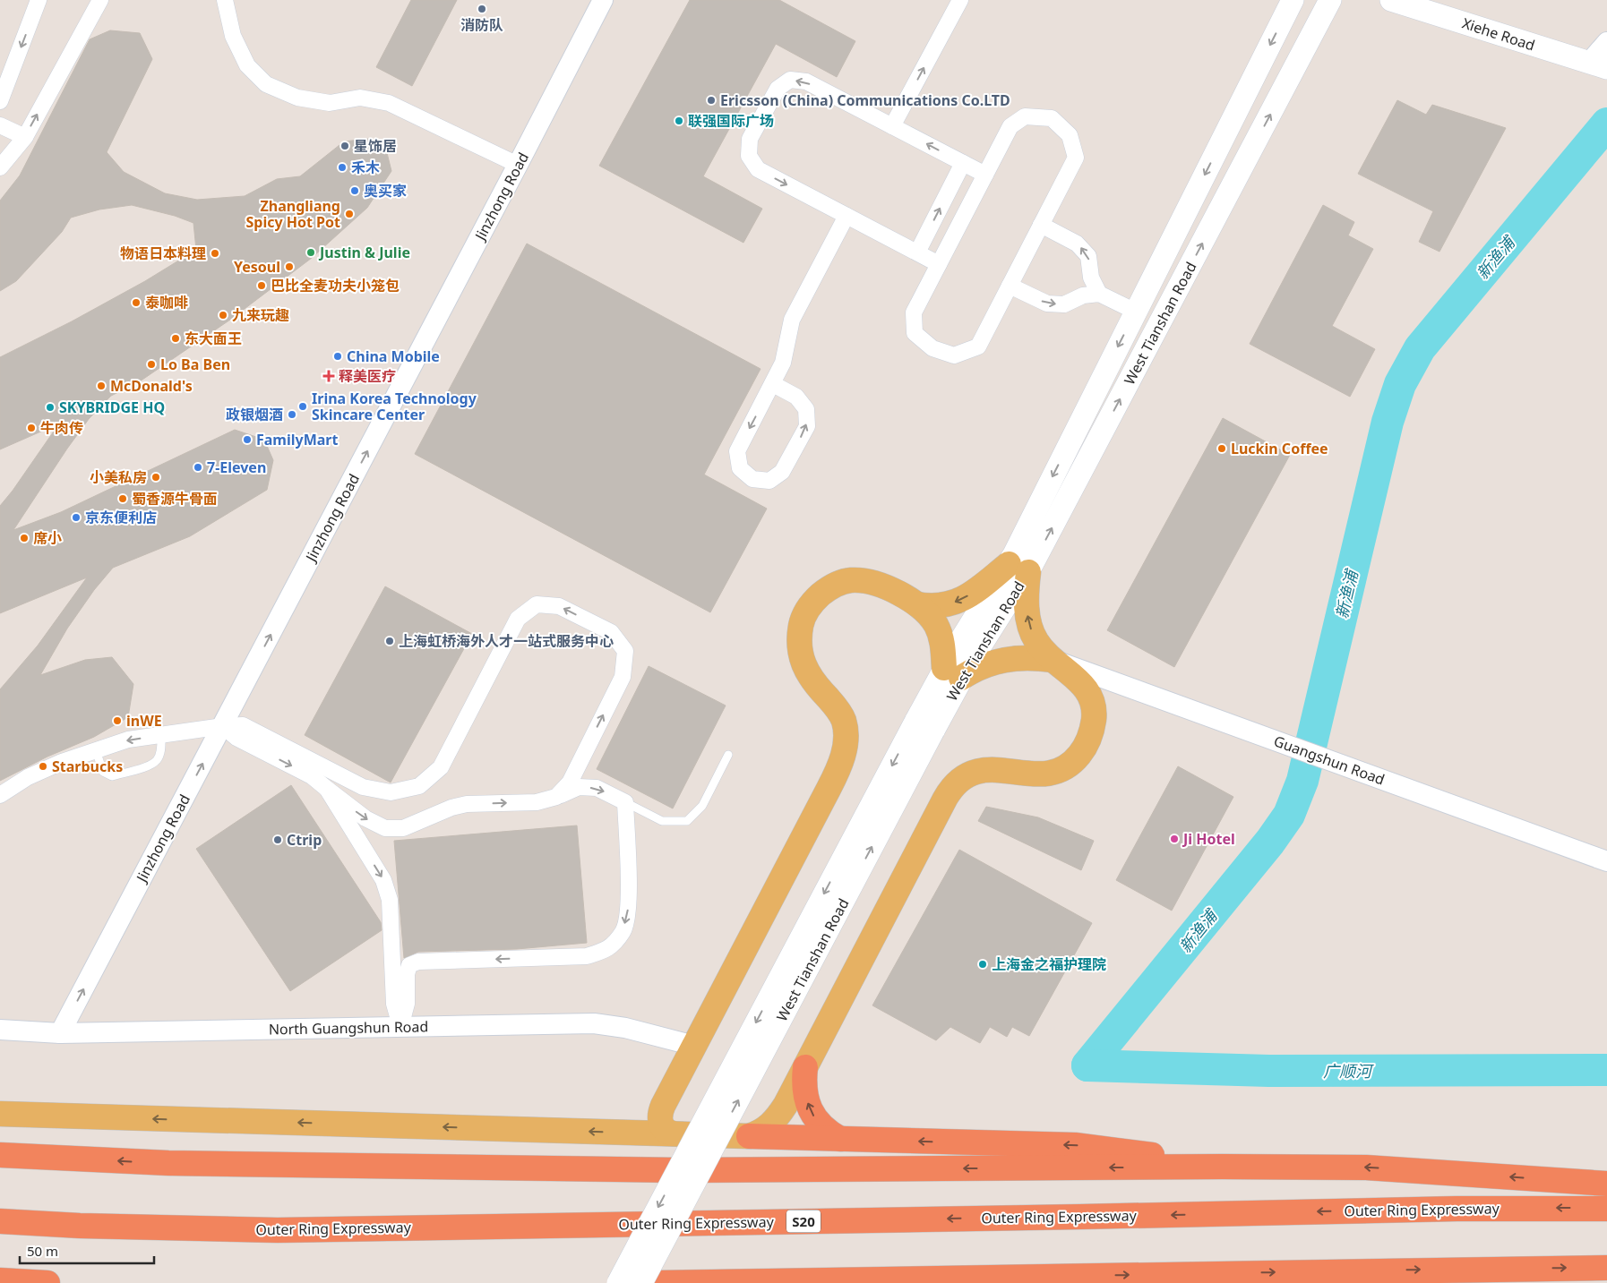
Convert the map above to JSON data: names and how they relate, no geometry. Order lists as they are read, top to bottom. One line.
{"streets":{"highway":["Outer Ring Expressway","S20"],"main road":["Xiehe Road","West Tianshan Road"],"street":["Jinzhong Road","Guangshun Road","North Guangshun Road"]},"crossings":[["Jinzhong Road","North Guangshun Road"]],"one_way":["Jinzhong Road"],"water":["新渔浦","广顺河"],"places":{"other":["消防队","Ericsson (China) Communications Co.LTD","联强国际广场","星饰居","禾木","奥买家","Zhangliang Spicy Hot Pot","Justin & Julie","物语日本料理","Yesoul","巴比全麦功夫小笼包","泰咖啡","九来玩趣","东大面王","China Mobile","Lo Ba Ben","McDonald's","Irina Korea Technology Skincare Center","SKYBRIDGE HQ","政银烟酒","牛肉传","FamilyMart","Luckin Coffee","7-Eleven","小美私房","蜀香源牛骨面","京东便利店","席小","上海虹桥海外人才一站式服务中心","inWE","Starbucks","Ji Hotel","Ctrip","上海金之福护理院"],"health":["释美医疗"]},"scale_bar":"50 m"}
